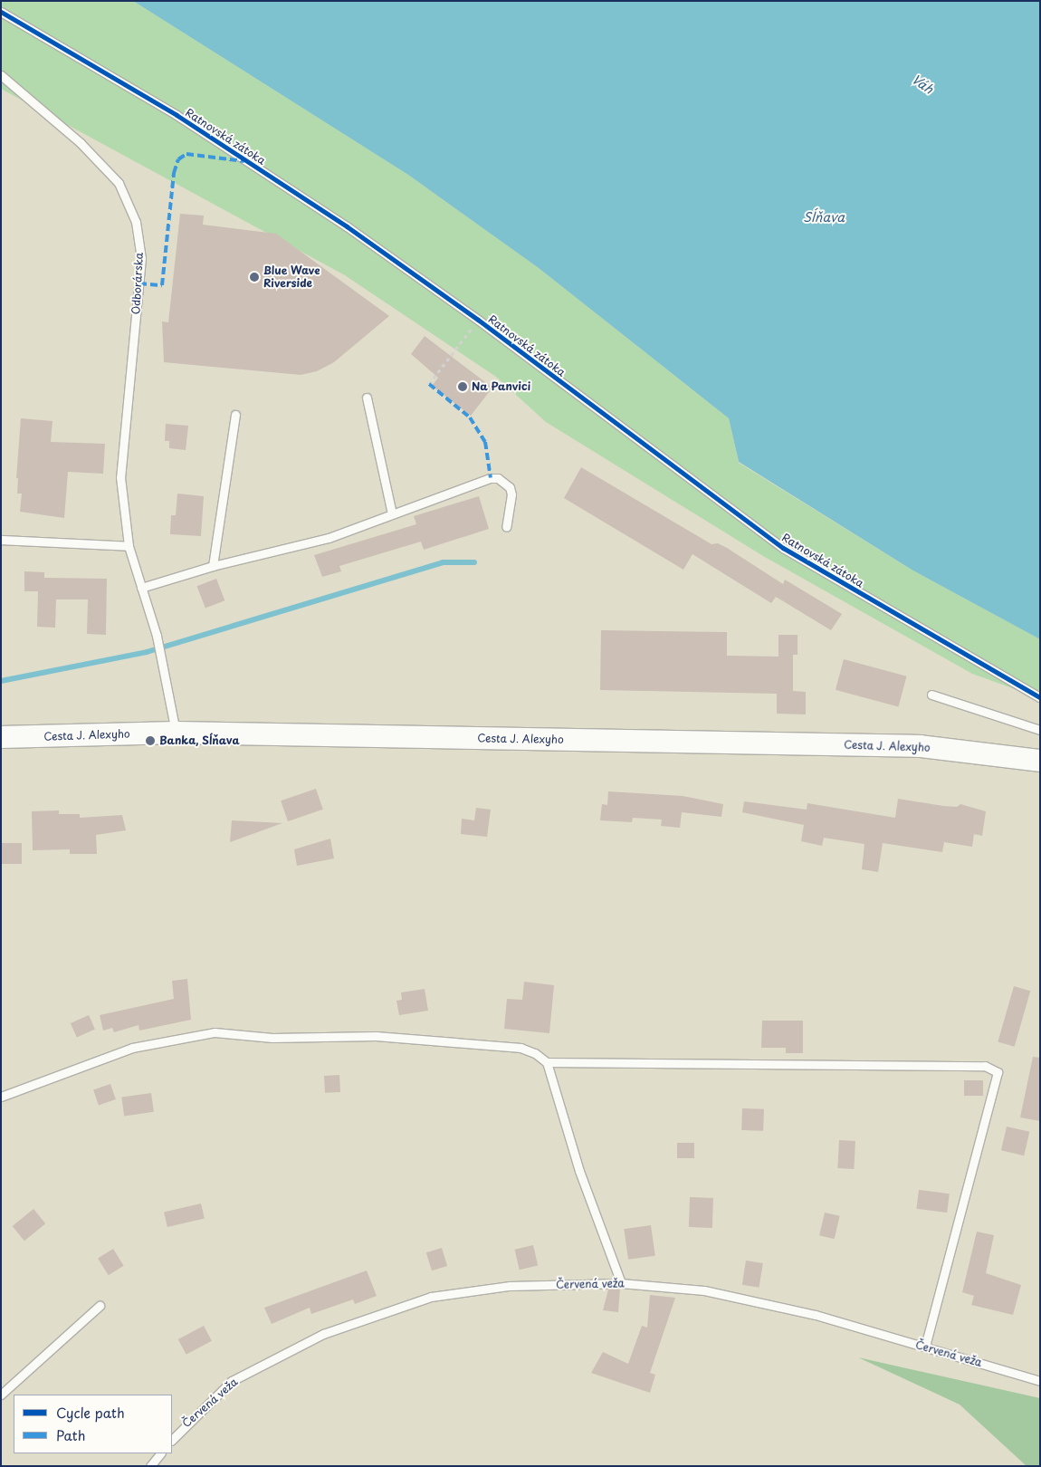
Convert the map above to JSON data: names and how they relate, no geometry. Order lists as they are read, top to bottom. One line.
{"streets":{"main road":["Cesta J. Alexyho"],"lane":["Ratnovská zátoka","Odborárska","Červená veža"]},"crossings":[["Odborárska","Cesta J. Alexyho"]],"water":["Váh","Sĺňava"],"places":["Blue Wave Riverside","Na Panvici","Banka, Sĺňava"],"legend":["Cycle path","Path"]}
